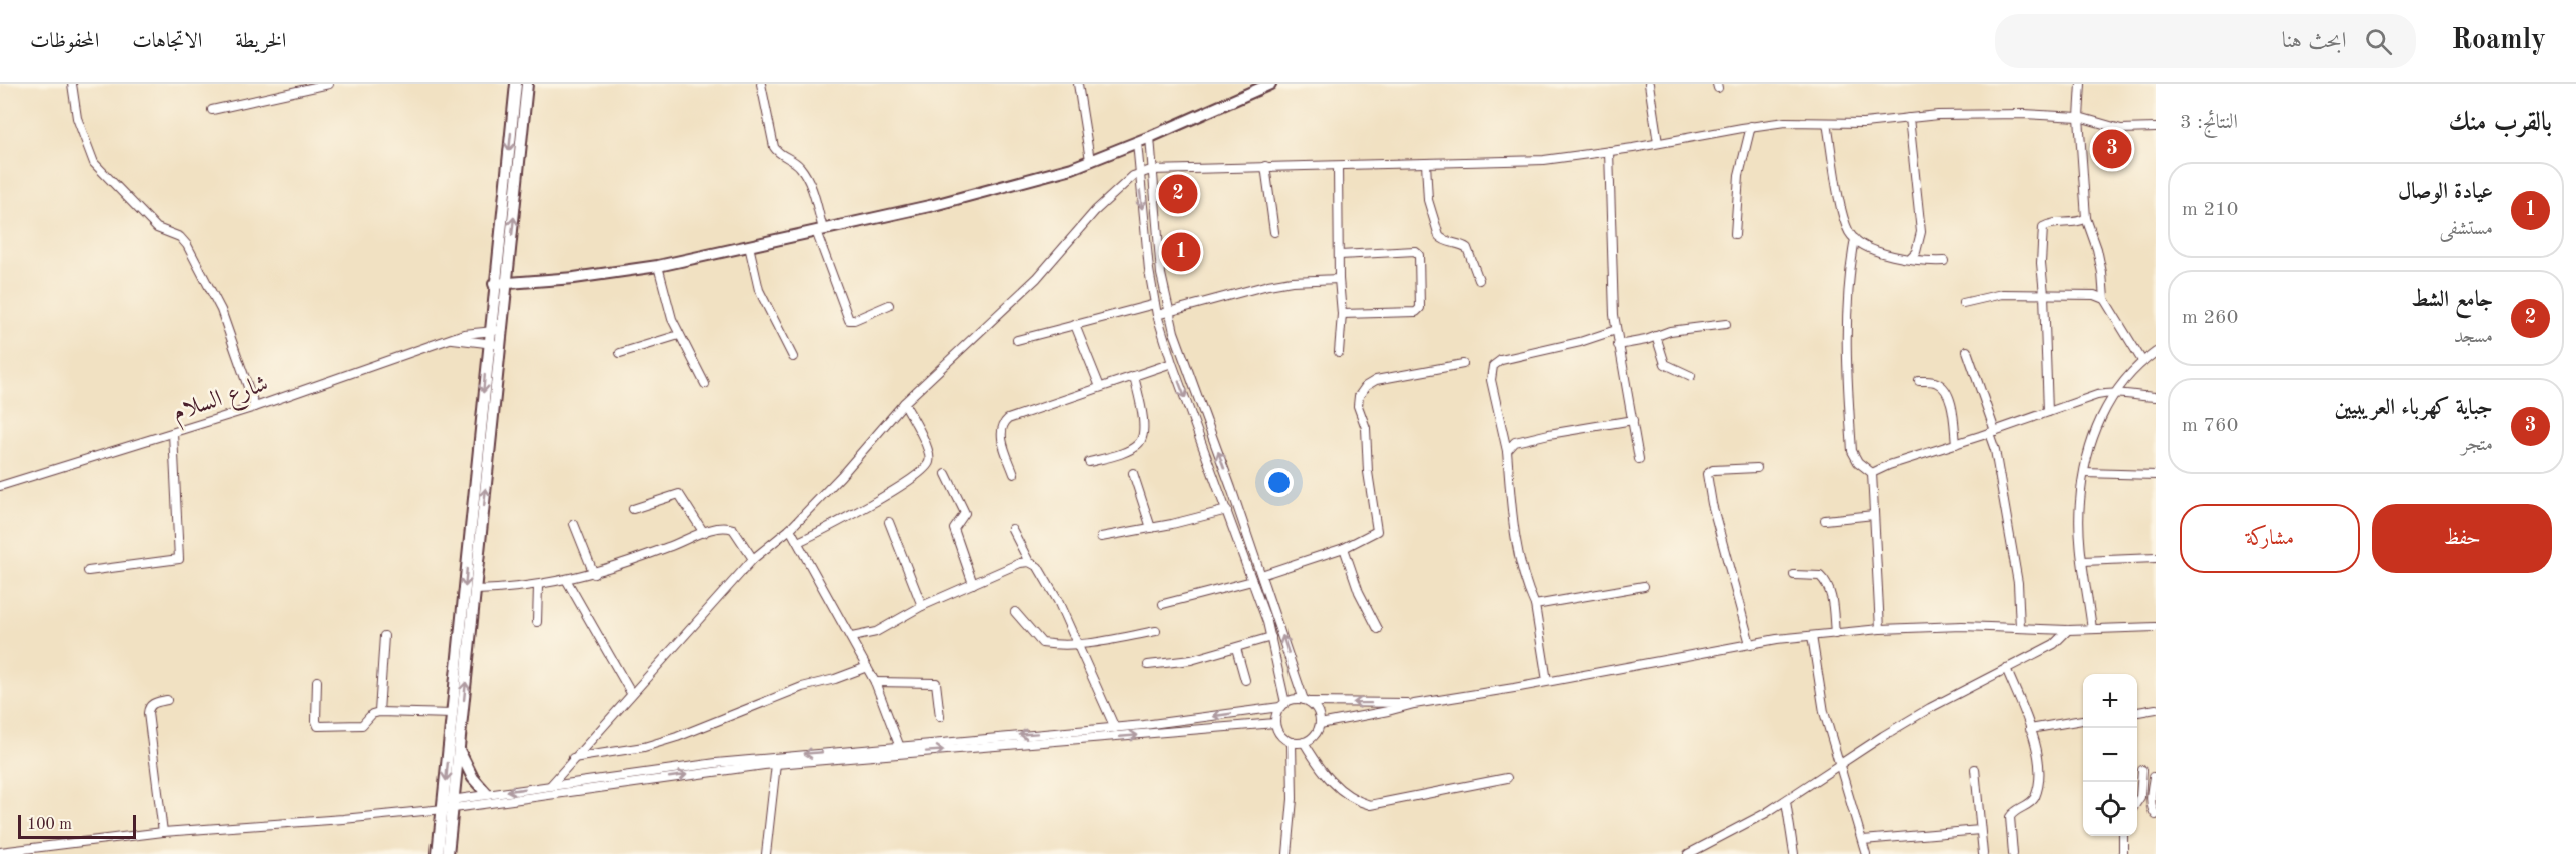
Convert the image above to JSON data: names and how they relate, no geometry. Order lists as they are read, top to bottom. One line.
{"streets":{"street":["شارع السلام"]},"scale_bar":"100 m","page":{"header":"Roamly","search":"ابحث هنا","nav":["الخريطة","الاتجاهات","المحفوظات"],"heading":["بالقرب منك","النتائج: 3"],"pins":["3","2","1"],"list":[{"mark":"1","name":"عيادة الوصال","note":"مستشفى","value":"210 m"},{"mark":"2","name":"جامع الشط","note":"مسجد","value":"260 m"},{"mark":"3","name":"جباية كهرباء العريبيين","note":"متجر","value":"760 m"}],"buttons":["حفظ","مشاركة"],"map_buttons":["+","−"],"scale":"100 m"}}
